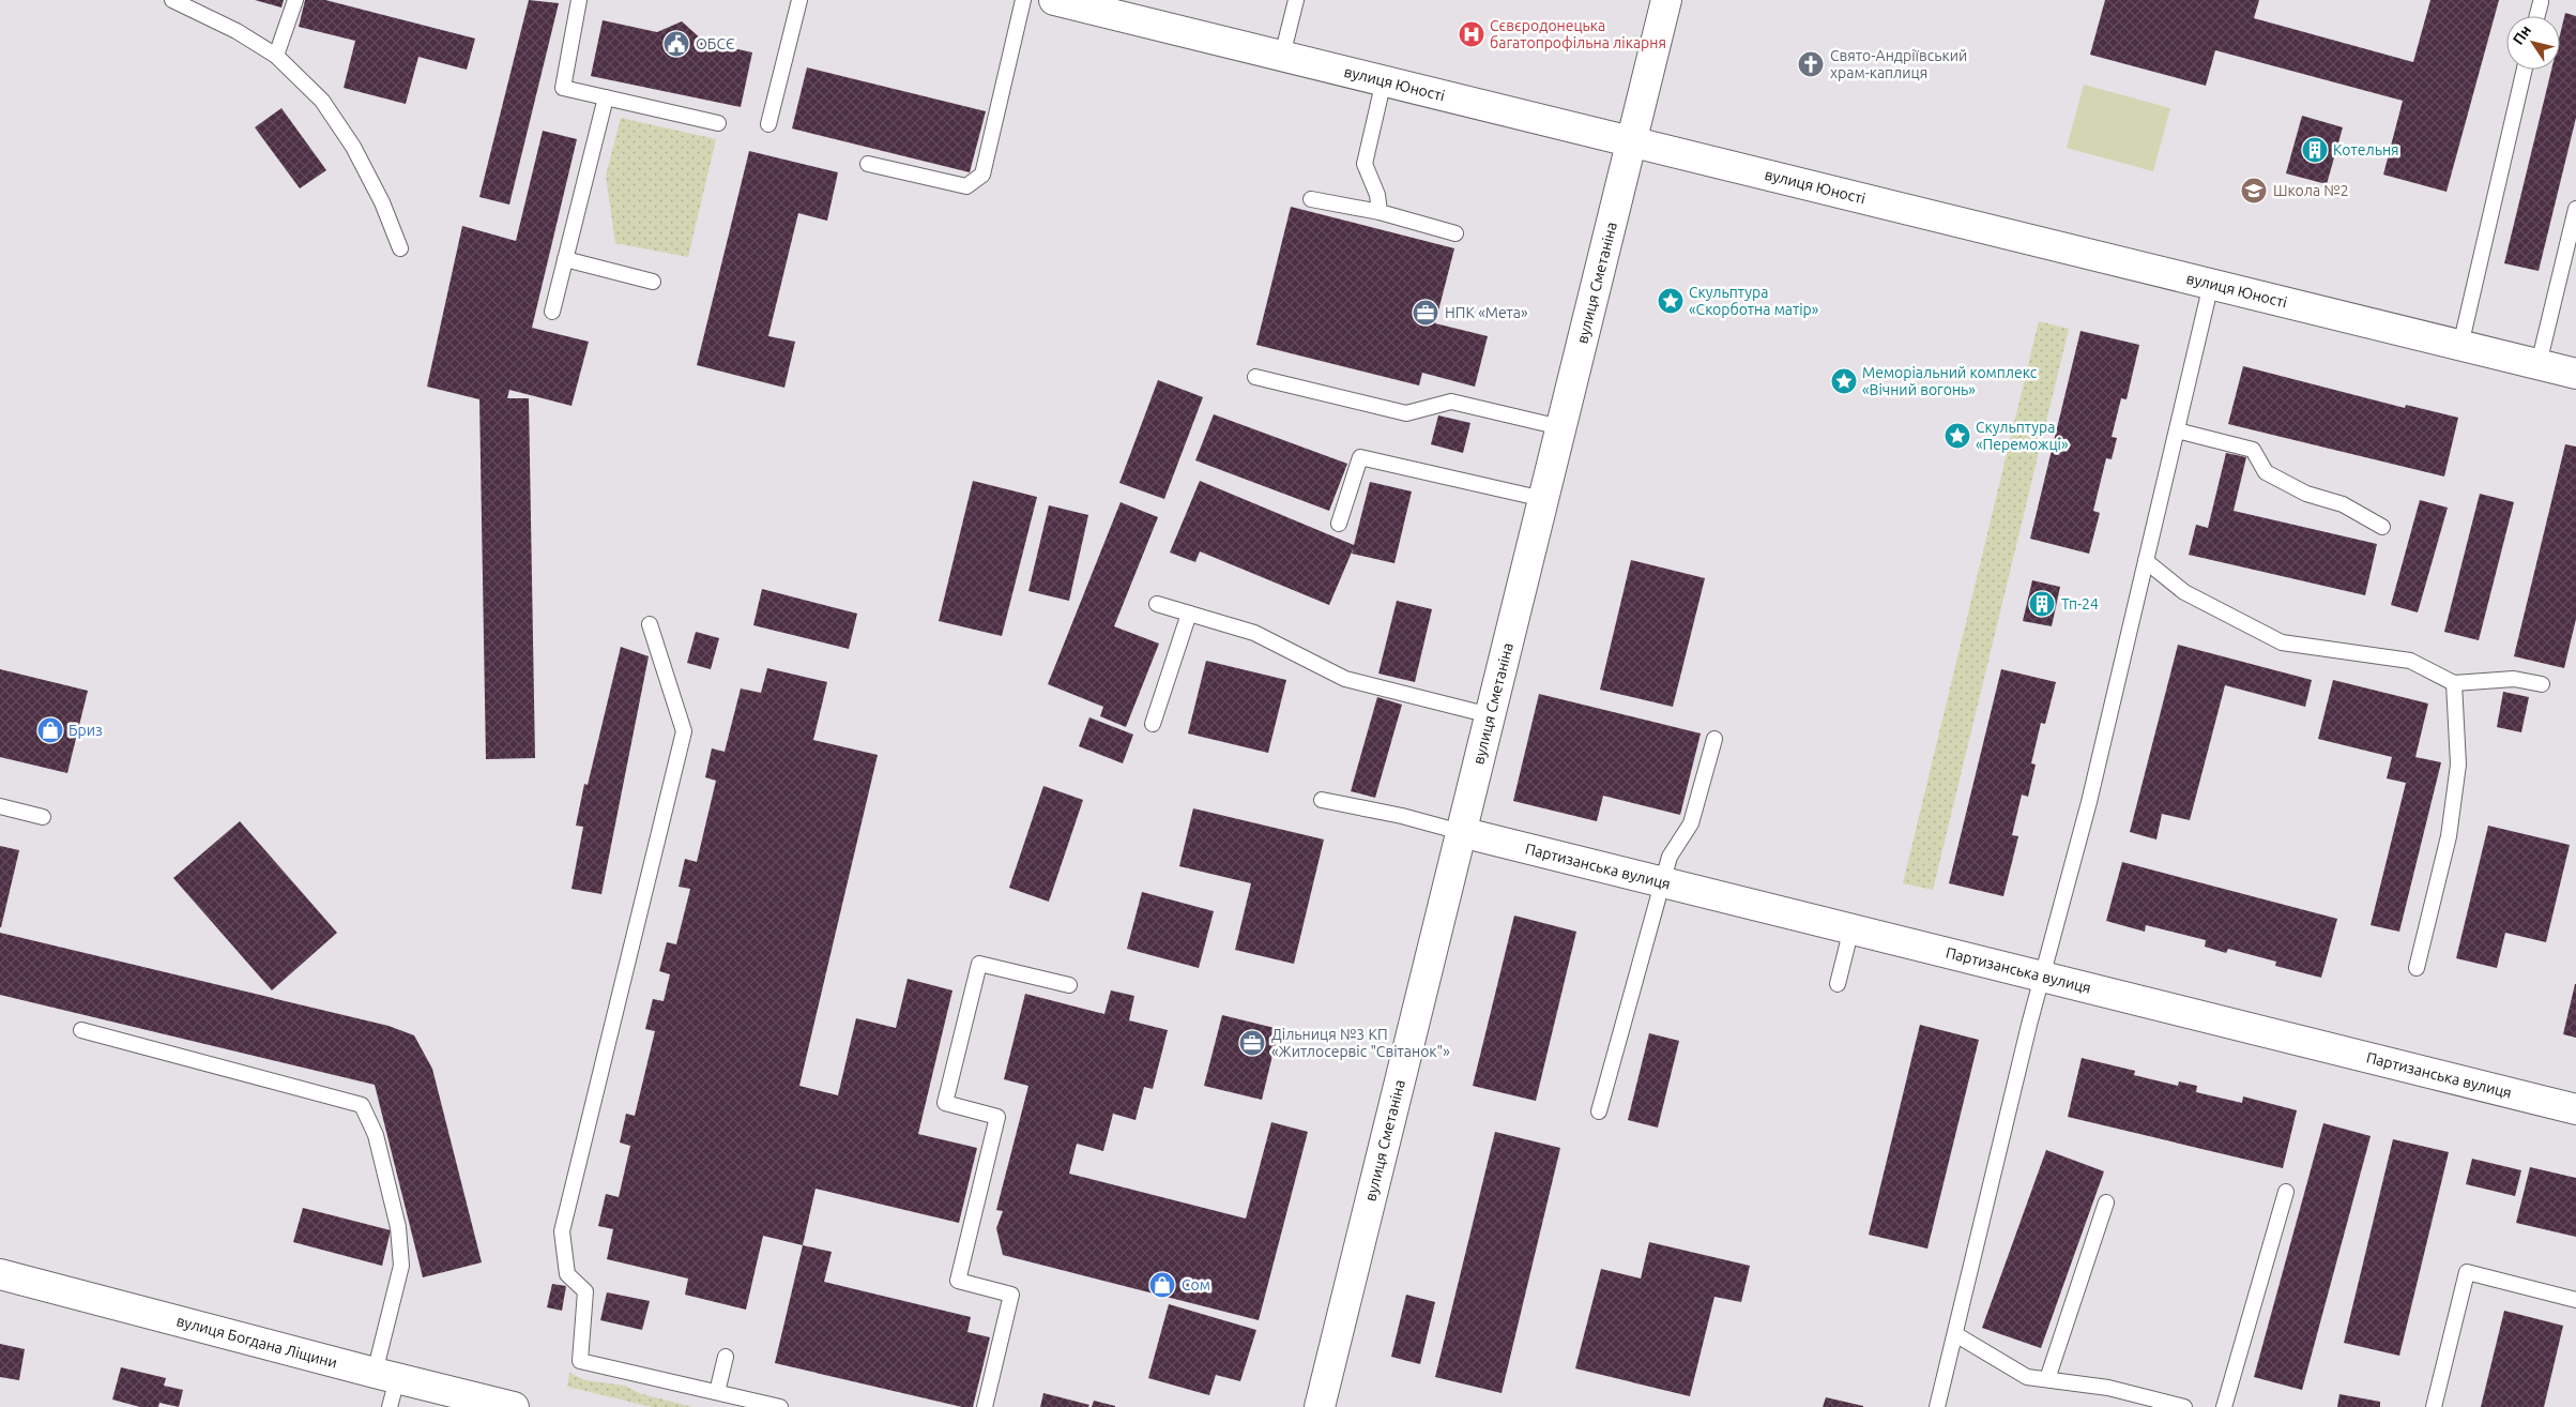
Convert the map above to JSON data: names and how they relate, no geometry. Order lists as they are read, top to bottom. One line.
{"streets":{"street":["вулиця Юності","вулиця Сметаніна","Партизанська вулиця","вулиця Богдана Ліщини"]},"crossings":[["вулиця Юності","вулиця Сметаніна"],["вулиця Сметаніна","Партизанська вулиця"]],"places":{"hospital":["Сєвєродонецька багатопрофільна лікарня"],"public building":["ОБСЄ"],"church":["Свято-Андріївський храм-каплиця"],"building":["Котельня","Тп-24"],"school or university":["Школа №2"],"place":["Скульптура «Скорботна матір»","Меморіальний комплекс «Вічний вогонь»","Скульптура «Переможці»"],"office":["НПК «Мета»","Дільниця №3 КП «Житлосервіс \"Світанок\"»"],"shop":["Бриз","Сом"]},"north":"top left"}
